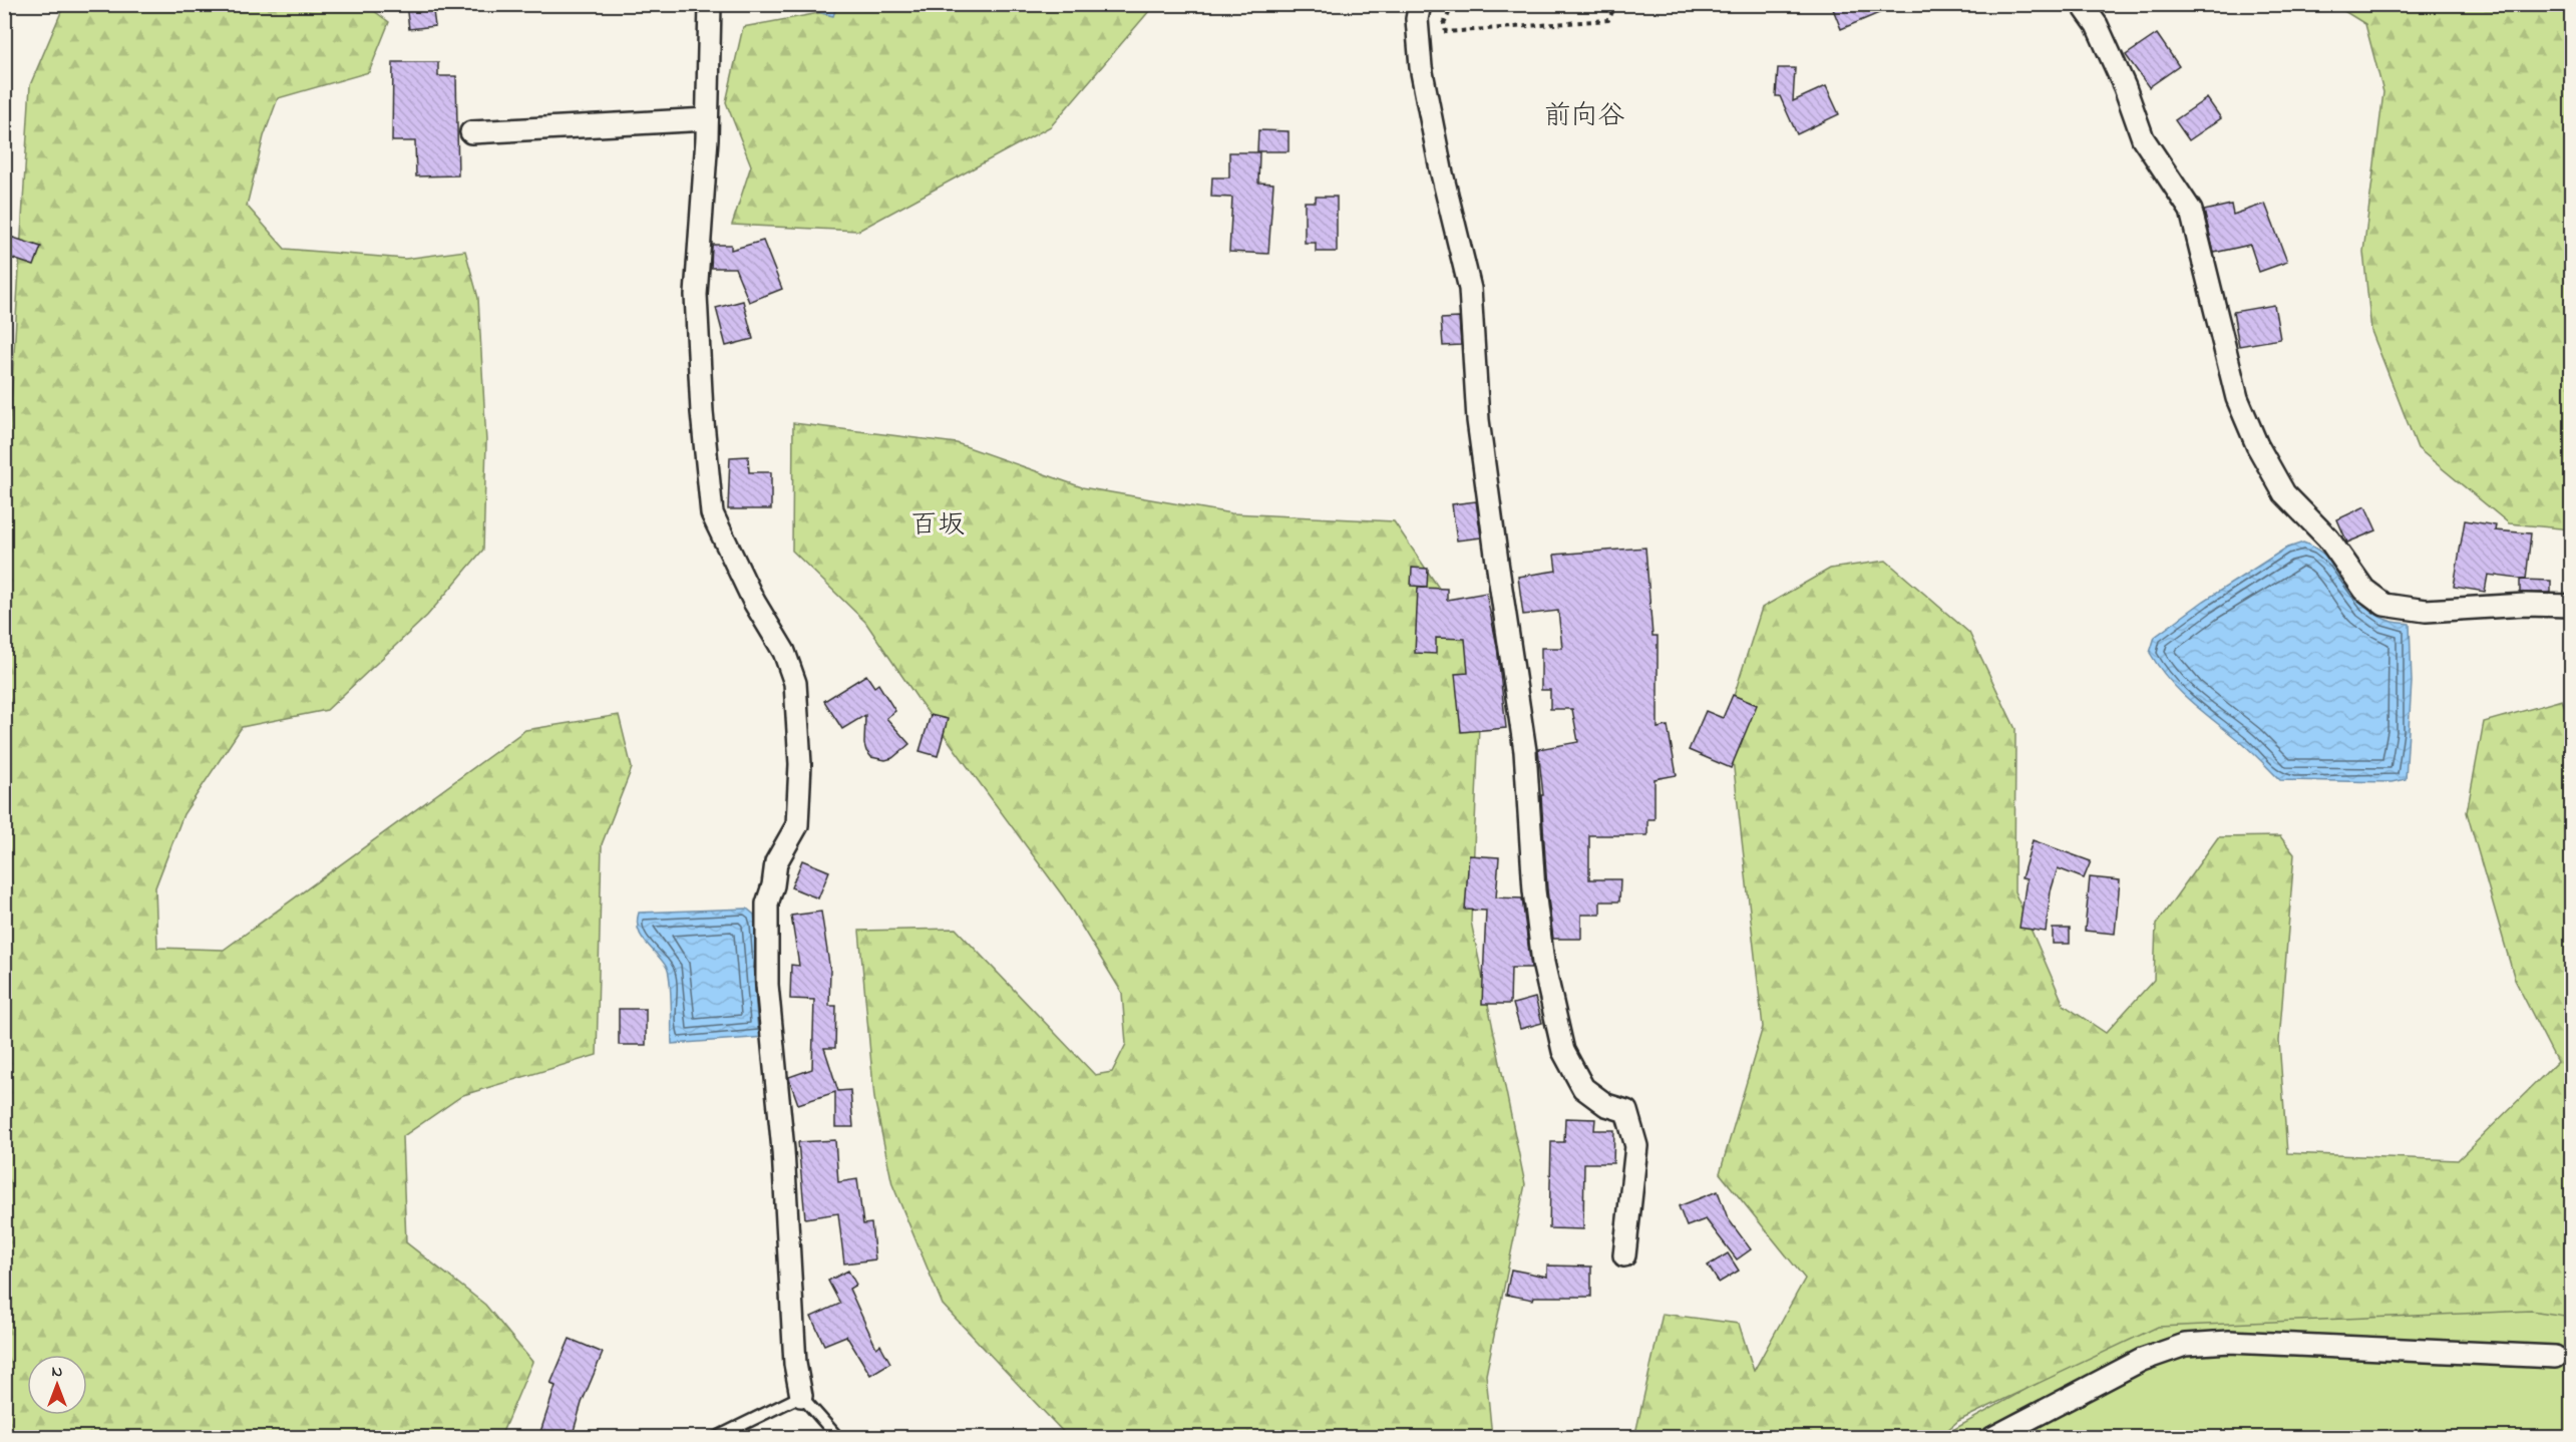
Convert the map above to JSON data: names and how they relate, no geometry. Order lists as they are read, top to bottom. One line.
{"districts":["前向谷","百坂"],"north":"top"}
